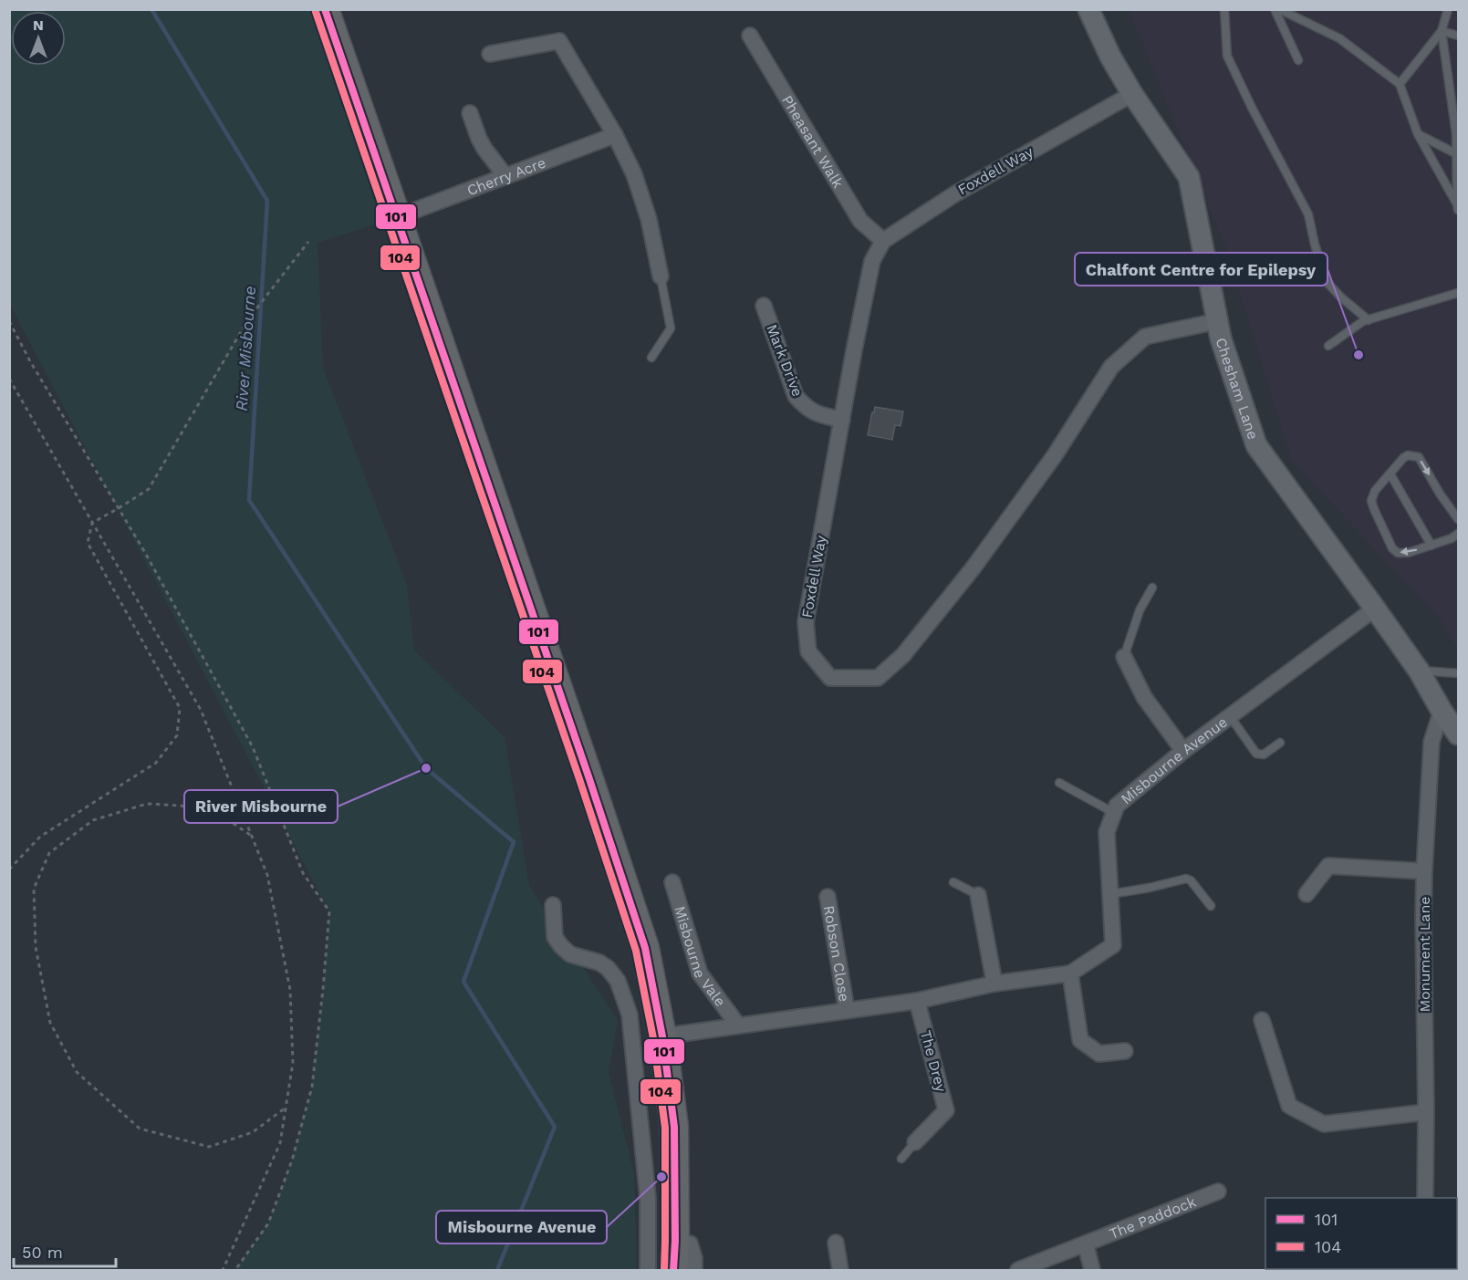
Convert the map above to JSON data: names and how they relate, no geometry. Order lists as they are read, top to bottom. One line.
{"streets":{"street":["Pheasant Walk","Foxdell Way","Cherry Acre","Mark Drive","Chesham Lane","Misbourne Avenue","Robson Close","Monument Lane","Misbourne Vale","The Drey","The Paddock"]},"crossings":[["Pheasant Walk","Foxdell Way"],["Foxdell Way","Mark Drive"],["Foxdell Way","Chesham Lane"],["Chesham Lane","Misbourne Avenue"],["Chesham Lane","Monument Lane"],["Misbourne Avenue","Robson Close"],["Misbourne Avenue","Misbourne Vale"],["Misbourne Avenue","The Drey"]],"water":["River Misbourne"],"places":["Chalfont Centre for Epilepsy","River Misbourne","Misbourne Avenue"],"lines":["transit line 101","transit line 104"],"legend":["101","104"],"scale_bar":"50 m","north":"top"}
